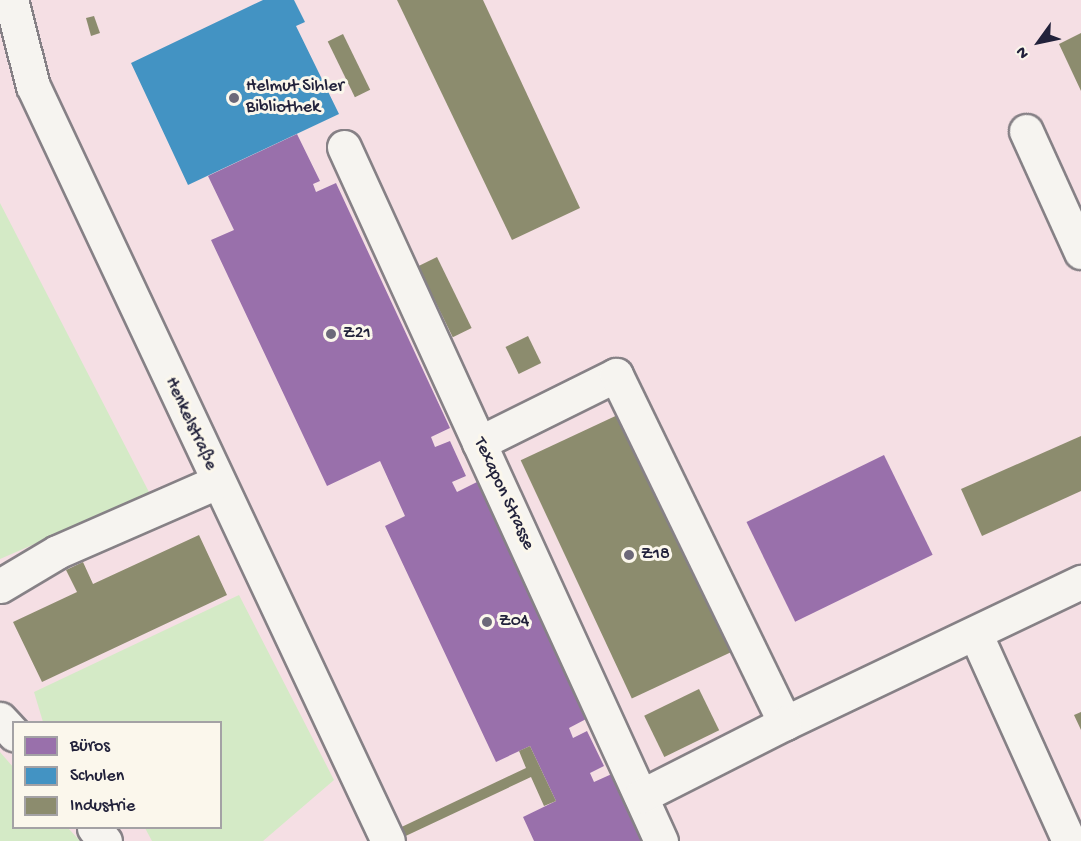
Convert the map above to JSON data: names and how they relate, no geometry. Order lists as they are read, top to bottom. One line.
{"streets":{"lane":["Henkelstraße","Texapon Strasse"]},"places":["Helmut Sihler Bibliothek","Z21","Z18","Z04"],"legend":["Büros","Schulen","Industrie"],"north":"bottom left"}
